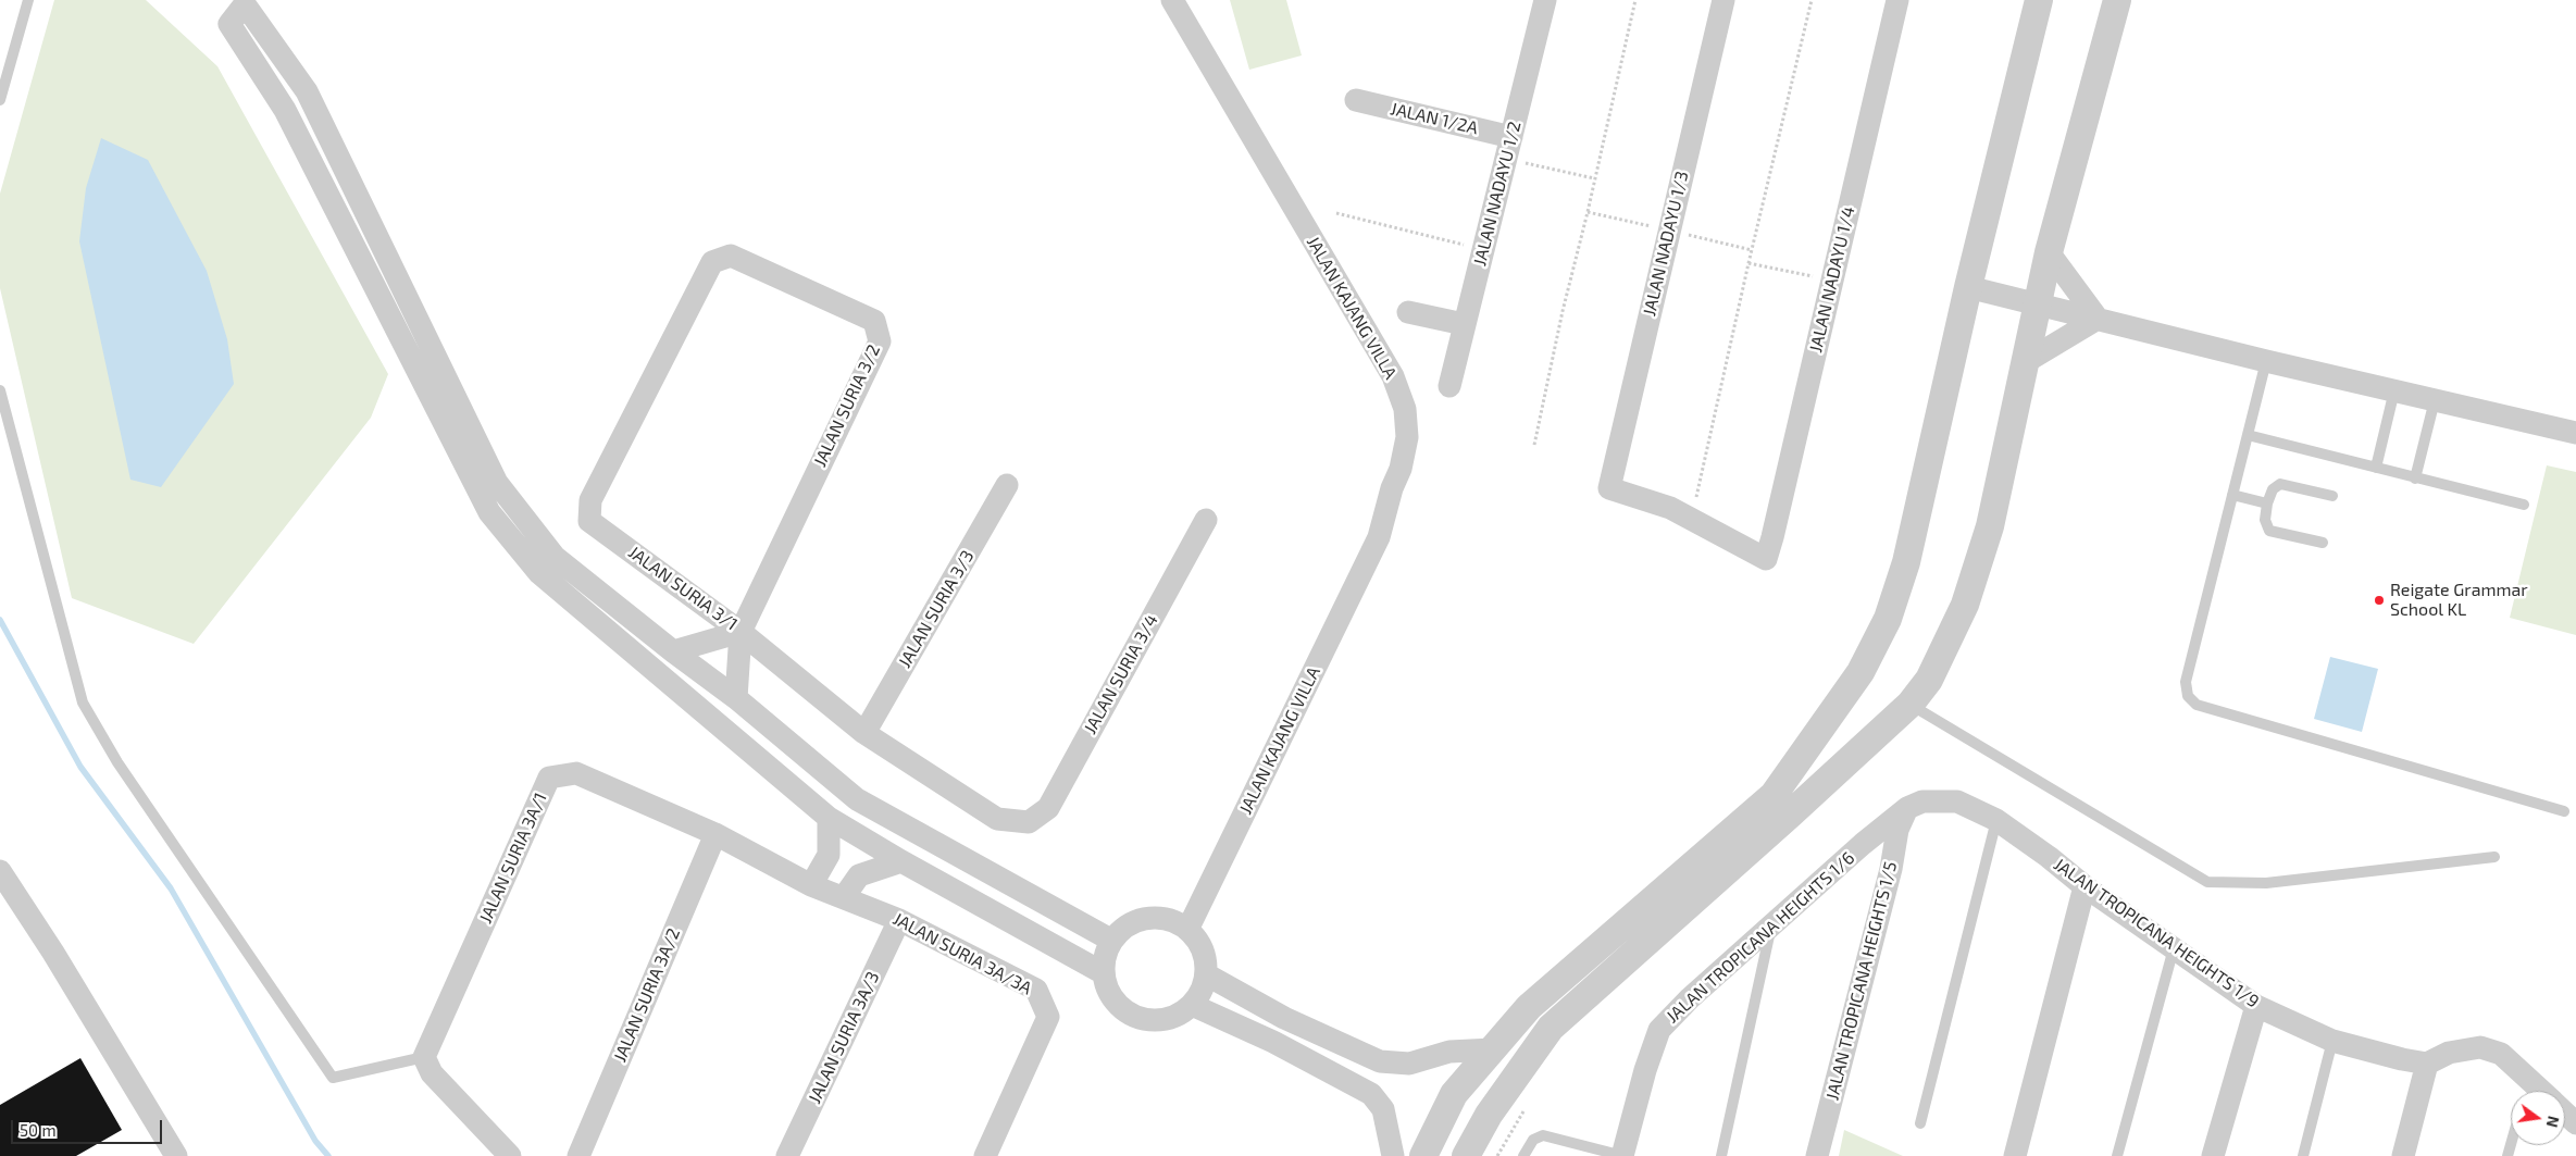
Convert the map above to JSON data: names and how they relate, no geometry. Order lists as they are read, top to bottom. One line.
{"streets":{"street":["JALAN 1/2A","JALAN NADAYU 1/2","JALAN NADAYU 1/3","JALAN NADAYU 1/4","JALAN KAJANG VILLA","JALAN SURIA 3/2","JALAN SURIA 3/1","JALAN SURIA 3/3","JALAN SURIA 3/4","JALAN SURIA 3A/1","JALAN TROPICANA HEIGHTS 1/9","JALAN TROPICANA HEIGHTS 1/6","JALAN SURIA 3A/3A","JALAN TROPICANA HEIGHTS 1/5","JALAN SURIA 3A/2","JALAN SURIA 3A/3"]},"crossings":[["JALAN 1/2A","JALAN NADAYU 1/2"],["JALAN NADAYU 1/3","JALAN NADAYU 1/4"],["JALAN SURIA 3/2","JALAN SURIA 3/1"],["JALAN SURIA 3/1","JALAN SURIA 3/3"],["JALAN SURIA 3/1","JALAN SURIA 3/4"],["JALAN SURIA 3A/1","JALAN SURIA 3A/3A"],["JALAN SURIA 3A/1","JALAN SURIA 3A/2"],["JALAN TROPICANA HEIGHTS 1/9","JALAN TROPICANA HEIGHTS 1/6"],["JALAN TROPICANA HEIGHTS 1/9","JALAN TROPICANA HEIGHTS 1/5"],["JALAN TROPICANA HEIGHTS 1/6","JALAN TROPICANA HEIGHTS 1/5"],["JALAN SURIA 3A/3A","JALAN SURIA 3A/3"]],"places":["Reigate Grammar School KL"],"scale_bar":"50 m","north":"right"}
